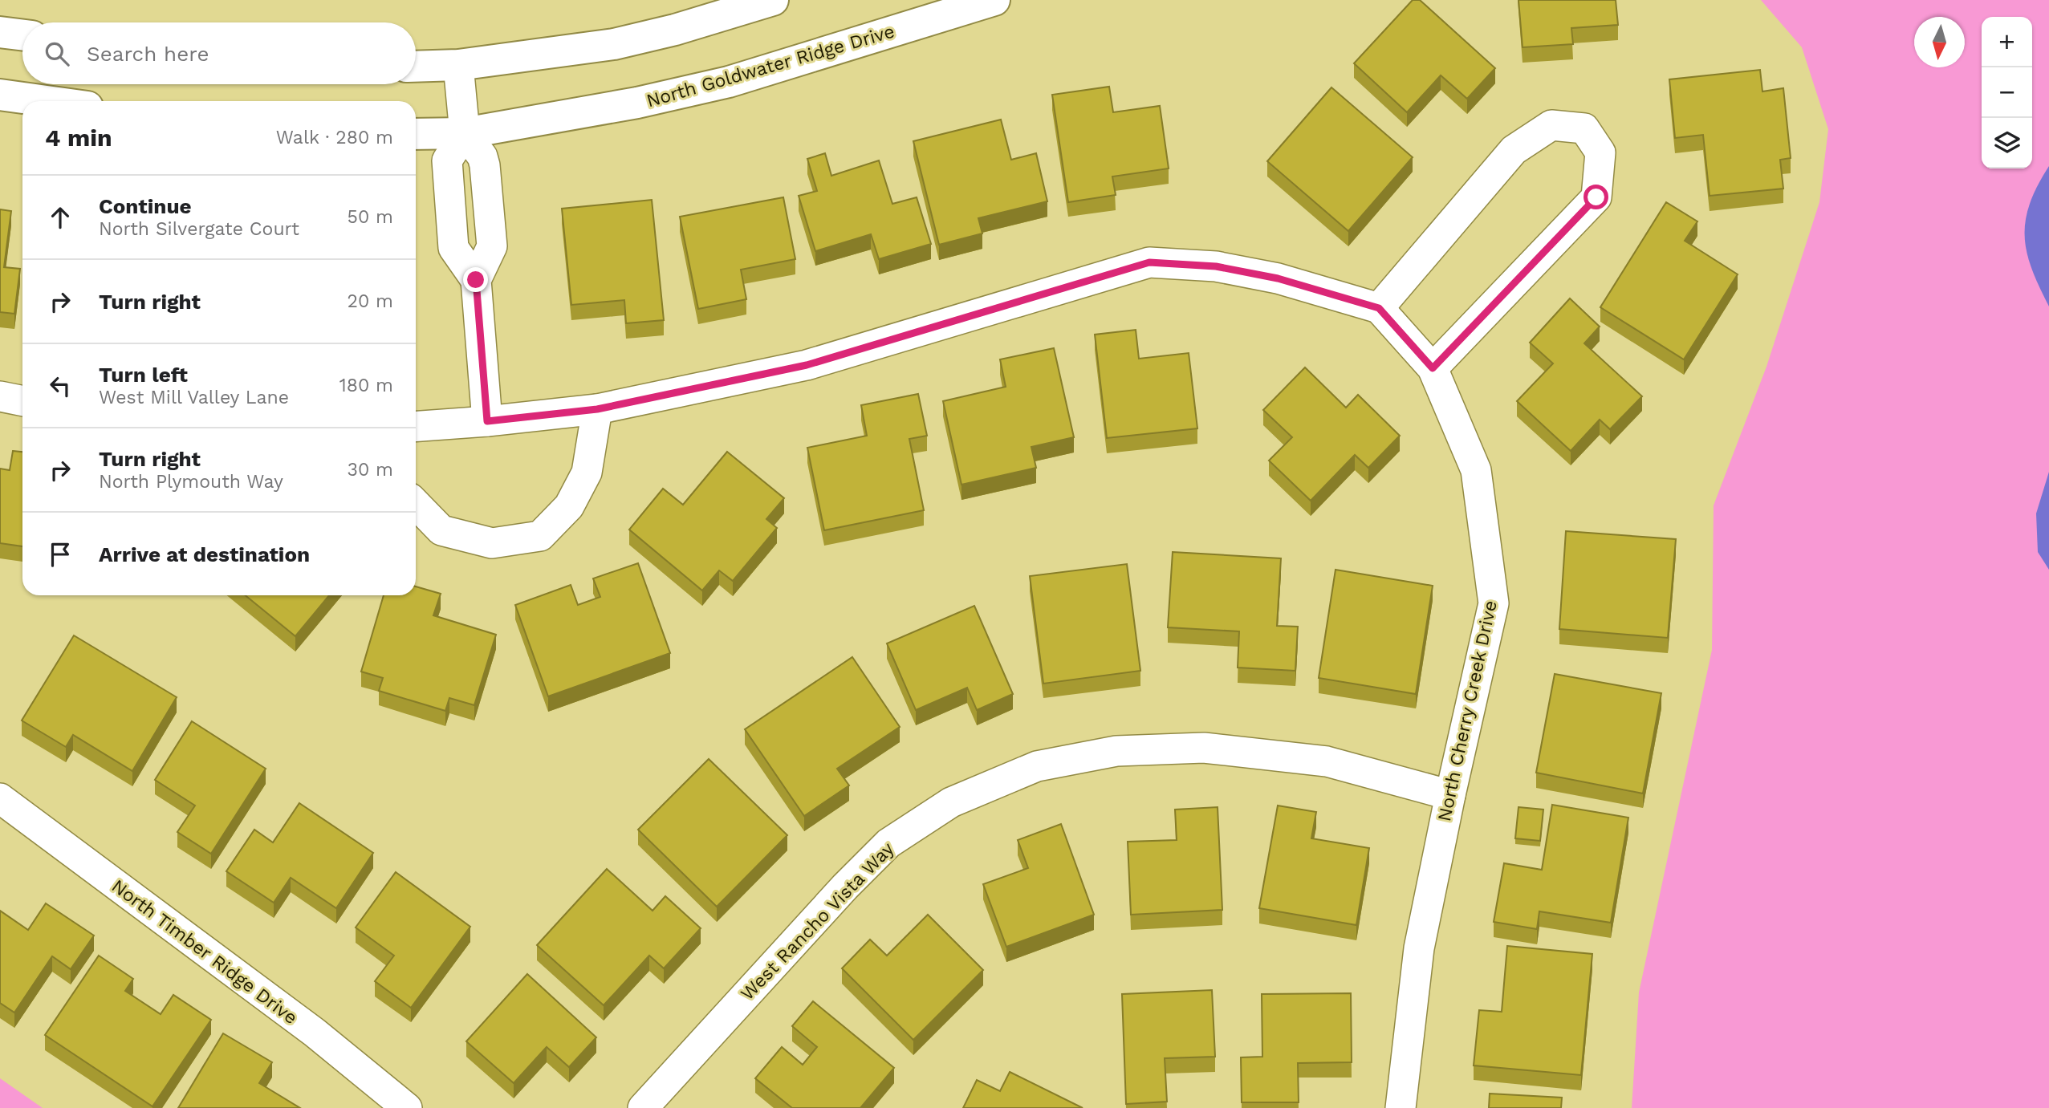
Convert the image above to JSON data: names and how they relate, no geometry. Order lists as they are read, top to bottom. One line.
{"streets":{"street":["North Goldwater Ridge Drive","North Cherry Creek Drive","West Rancho Vista Way","North Timber Ridge Drive"]},"crossings":[["North Cherry Creek Drive","West Rancho Vista Way"]],"north":"bottom","page":{"map_buttons":["+","−"],"search":"Search here","heading":["4 min","Walk · 280 m"],"list":[["Continue","North Silvergate Court","50 m"],["Turn right","20 m"],["Turn left","West Mill Valley Lane","180 m"],["Turn right","North Plymouth Way","30 m"],"Arrive at destination"]}}
